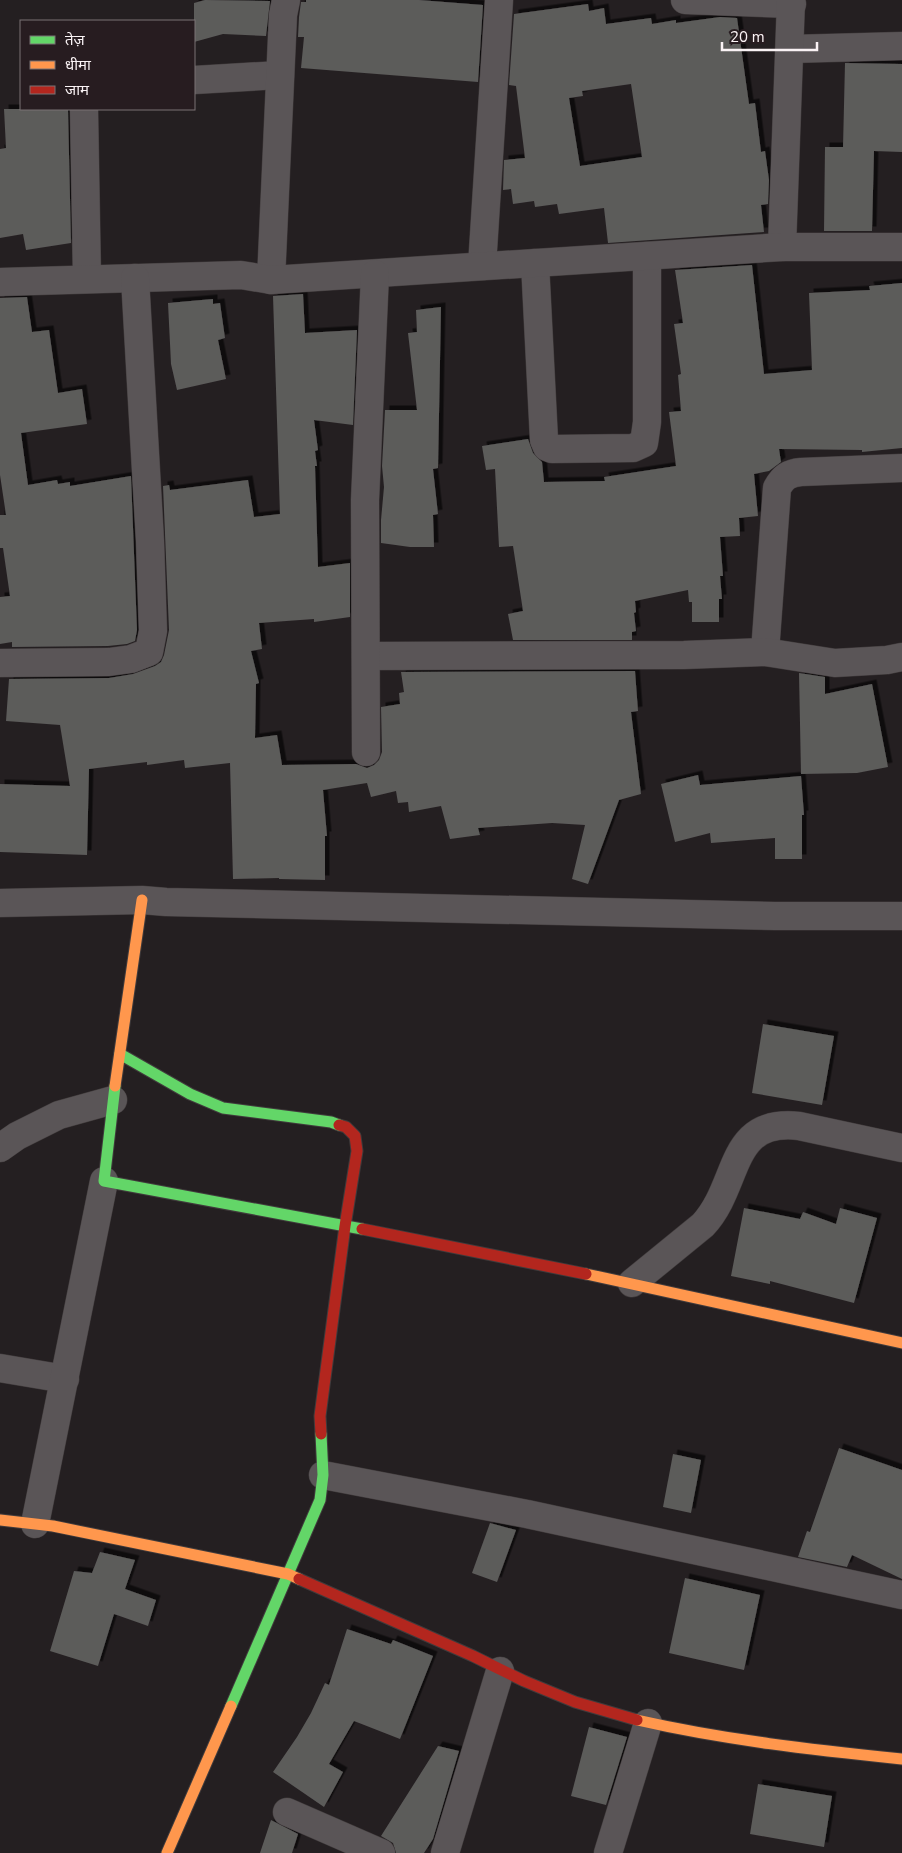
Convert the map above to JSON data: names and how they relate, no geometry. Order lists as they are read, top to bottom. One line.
{"legend":["तेज़","धीमा","जाम"],"scale_bar":"20 m"}
